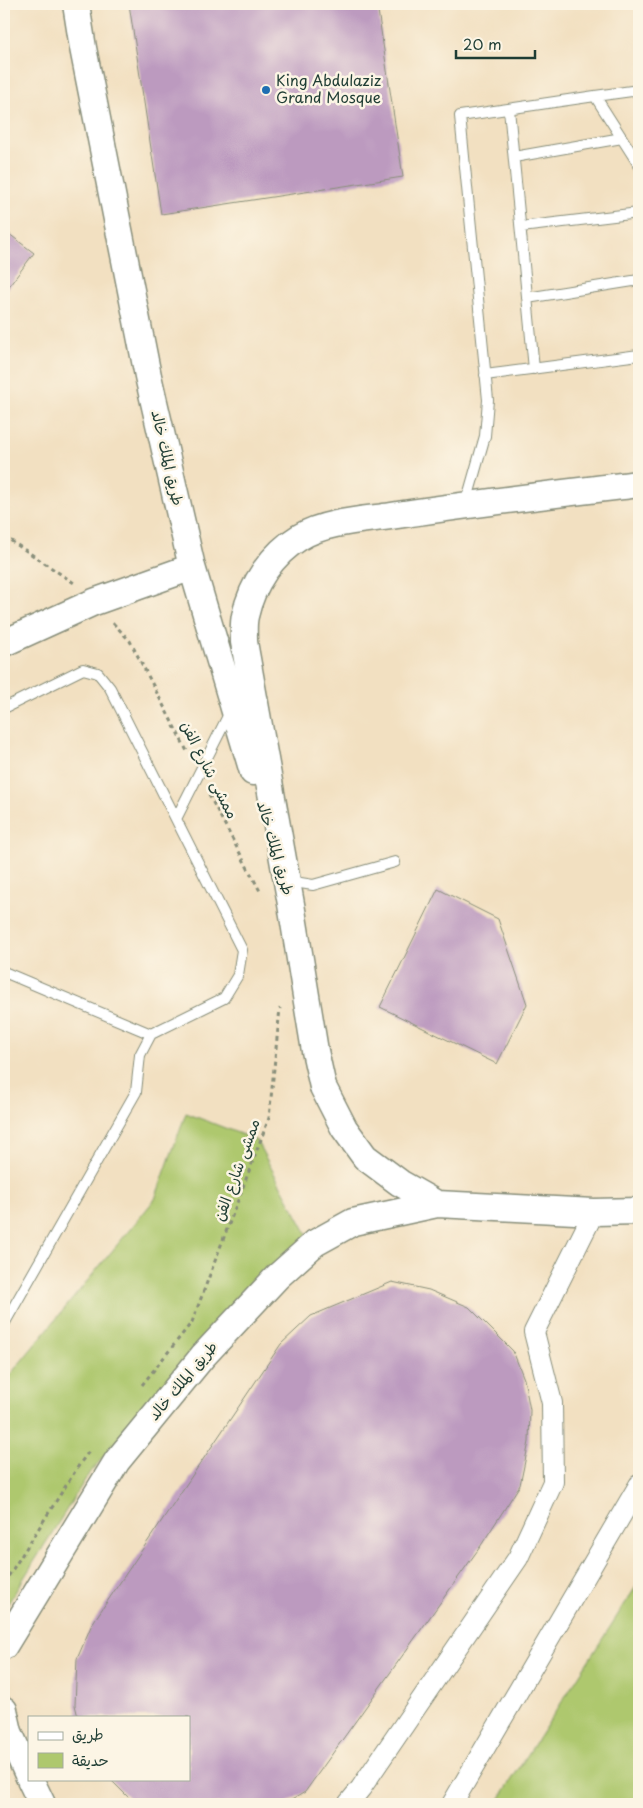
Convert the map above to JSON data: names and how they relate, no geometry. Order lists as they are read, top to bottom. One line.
{"streets":{"street":["طريق الملك خالد"],"path":["ممشى شارع الفن"]},"places":["King Abdulaziz Grand Mosque"],"legend":["طريق","حديقة"],"scale_bar":"20 m"}
